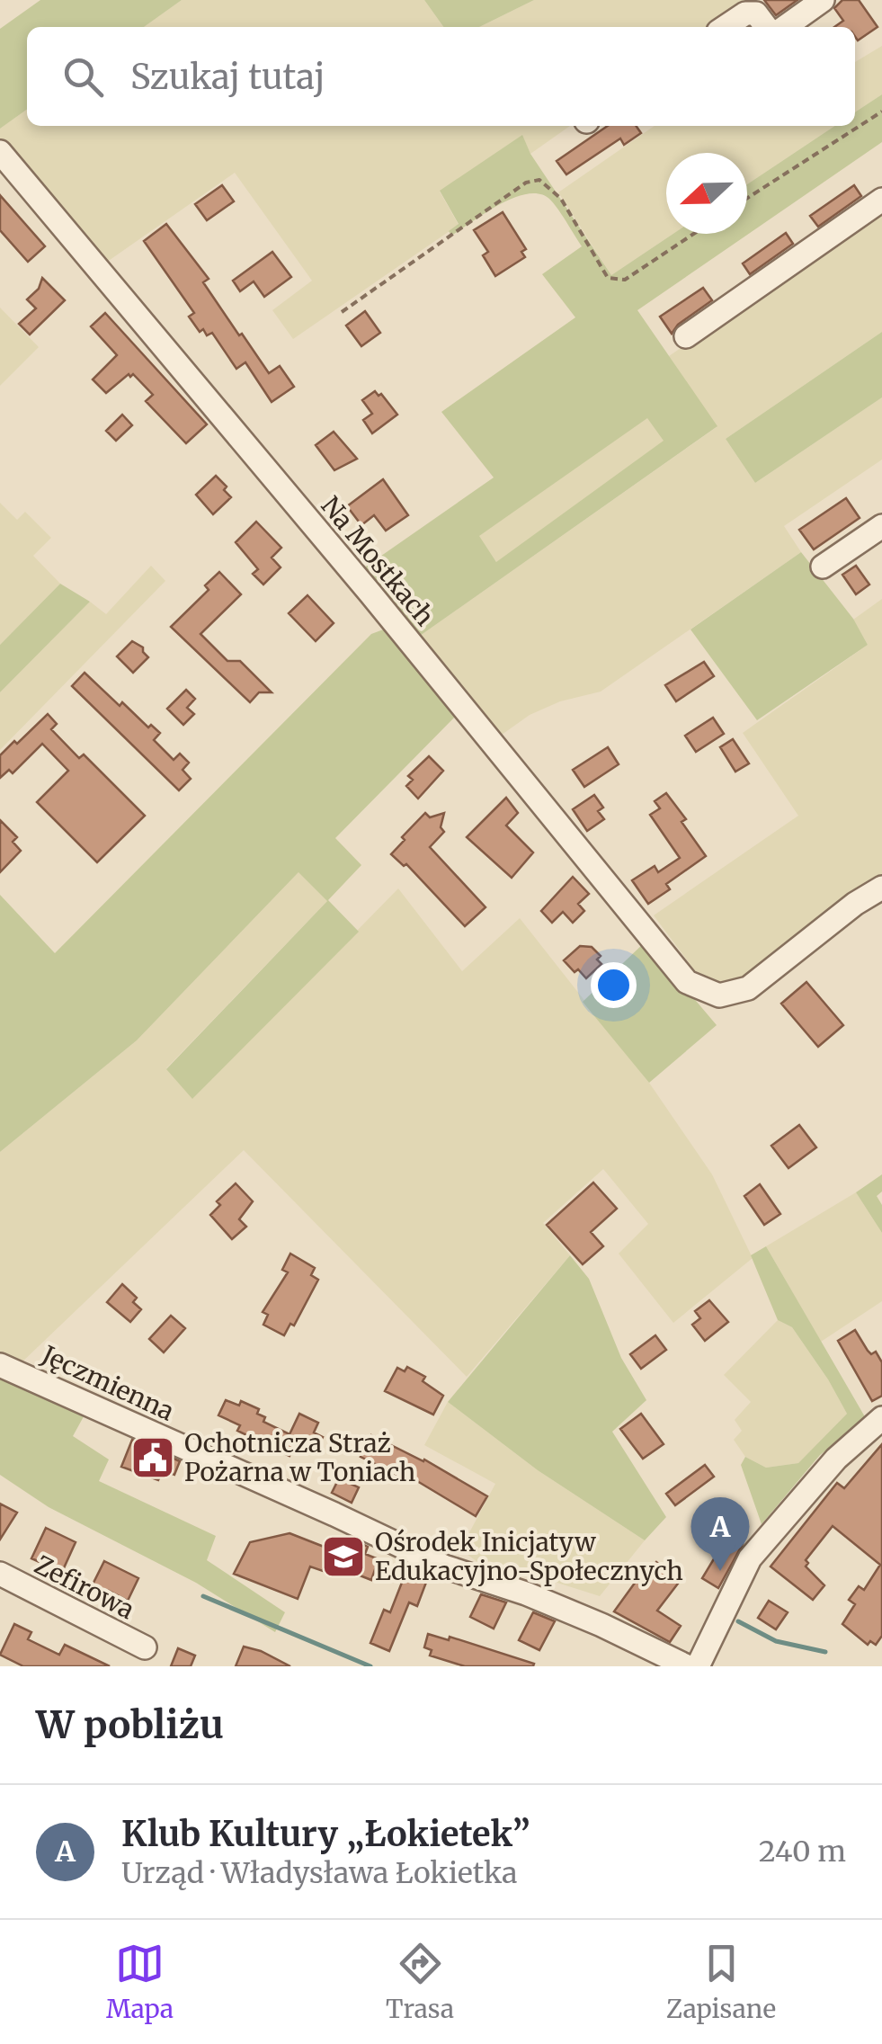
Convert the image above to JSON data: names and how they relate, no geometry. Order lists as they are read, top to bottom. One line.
{"streets":{"street":["Na Mostkach","Jęczmienna","Zefirowa"]},"places":{"public building":["Ochotnicza Straż Pożarna w Toniach"],"school or university":["Ośrodek Inicjatyw Edukacyjno-Społecznych"]},"north":"left","page":{"search":"Szukaj tutaj","pins":"A","heading":"W pobliżu","list":[{"mark":"A","name":"Klub Kultury „Łokietek”","note":"Urząd · Władysława Łokietka","value":"240 m"}],"nav":["Mapa","Trasa","Zapisane"]}}
